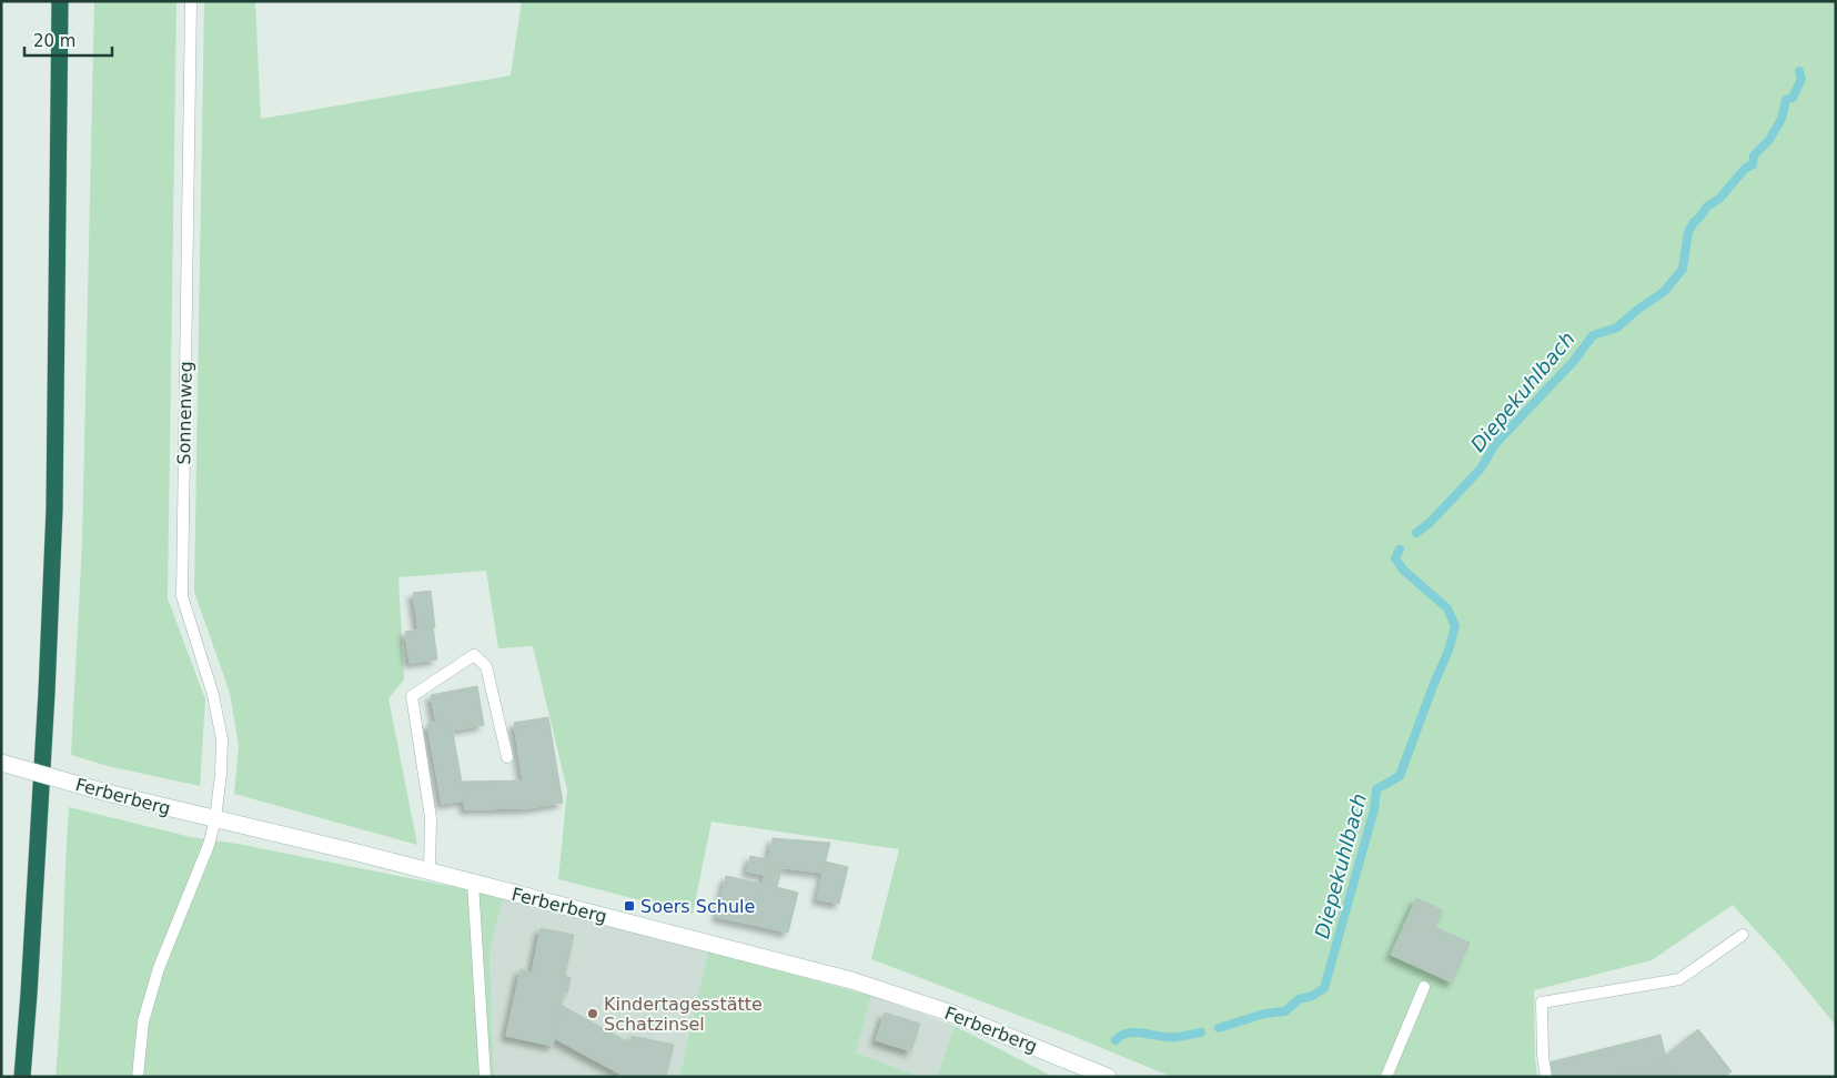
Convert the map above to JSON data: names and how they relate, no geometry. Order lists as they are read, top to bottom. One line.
{"streets":{"street":["Ferberberg"],"lane":["Sonnenweg"]},"crossings":[["Sonnenweg","Ferberberg"]],"water":["Diepekuhlbach"],"places":{"transit":["Soers Schule"],"other":["Kindertagesstätte Schatzinsel"]},"scale_bar":"20 m"}
